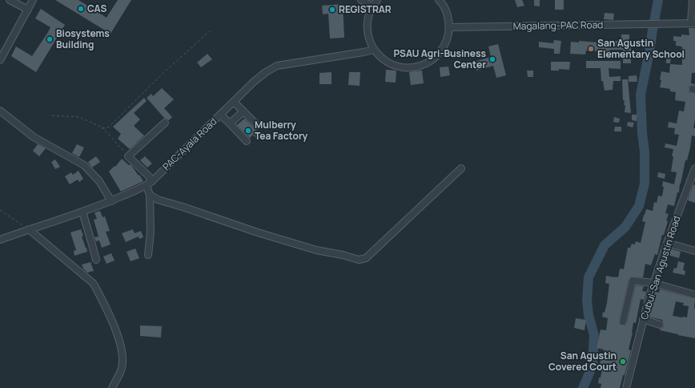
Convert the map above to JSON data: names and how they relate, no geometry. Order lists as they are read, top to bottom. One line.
{"streets":{"street":["Magalang-PAC Road","PAC-Ayala Road","Cubul-San Agustin Road"]},"places":["CAS","REGISTRAR","Biosystems Building","San Agustin Elementary School","PSAU Agri-Business Center","Mulberry Tea Factory","San Agustin Covered Court"]}
